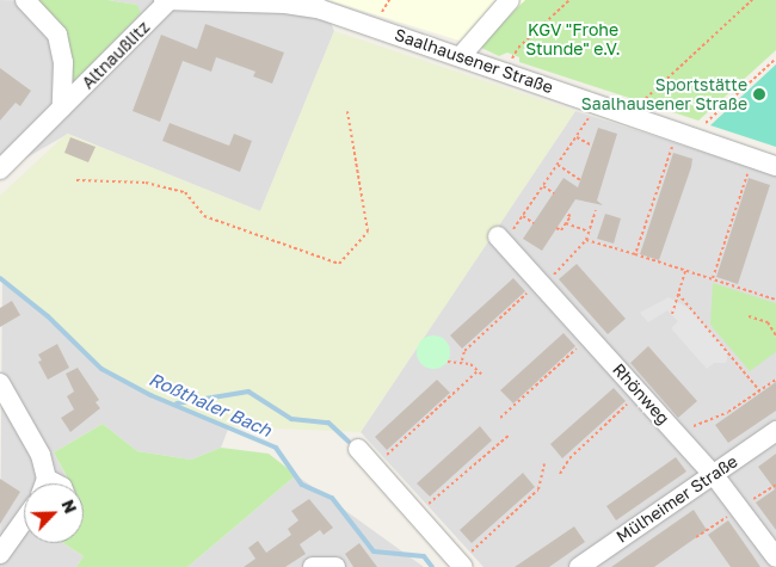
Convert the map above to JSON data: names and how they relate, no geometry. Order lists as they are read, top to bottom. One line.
{"streets":{"street":["Altnaußlitz","Saalhausener Straße","Rhönweg","Mülheimer Straße"]},"crossings":[["Altnaußlitz","Saalhausener Straße"],["Rhönweg","Mülheimer Straße"]],"water":["Roßthaler Bach"],"parks":["KGV \"Frohe Stunde\" e.V."],"places":["Sportstätte Saalhausener Straße"],"north":"top right"}
